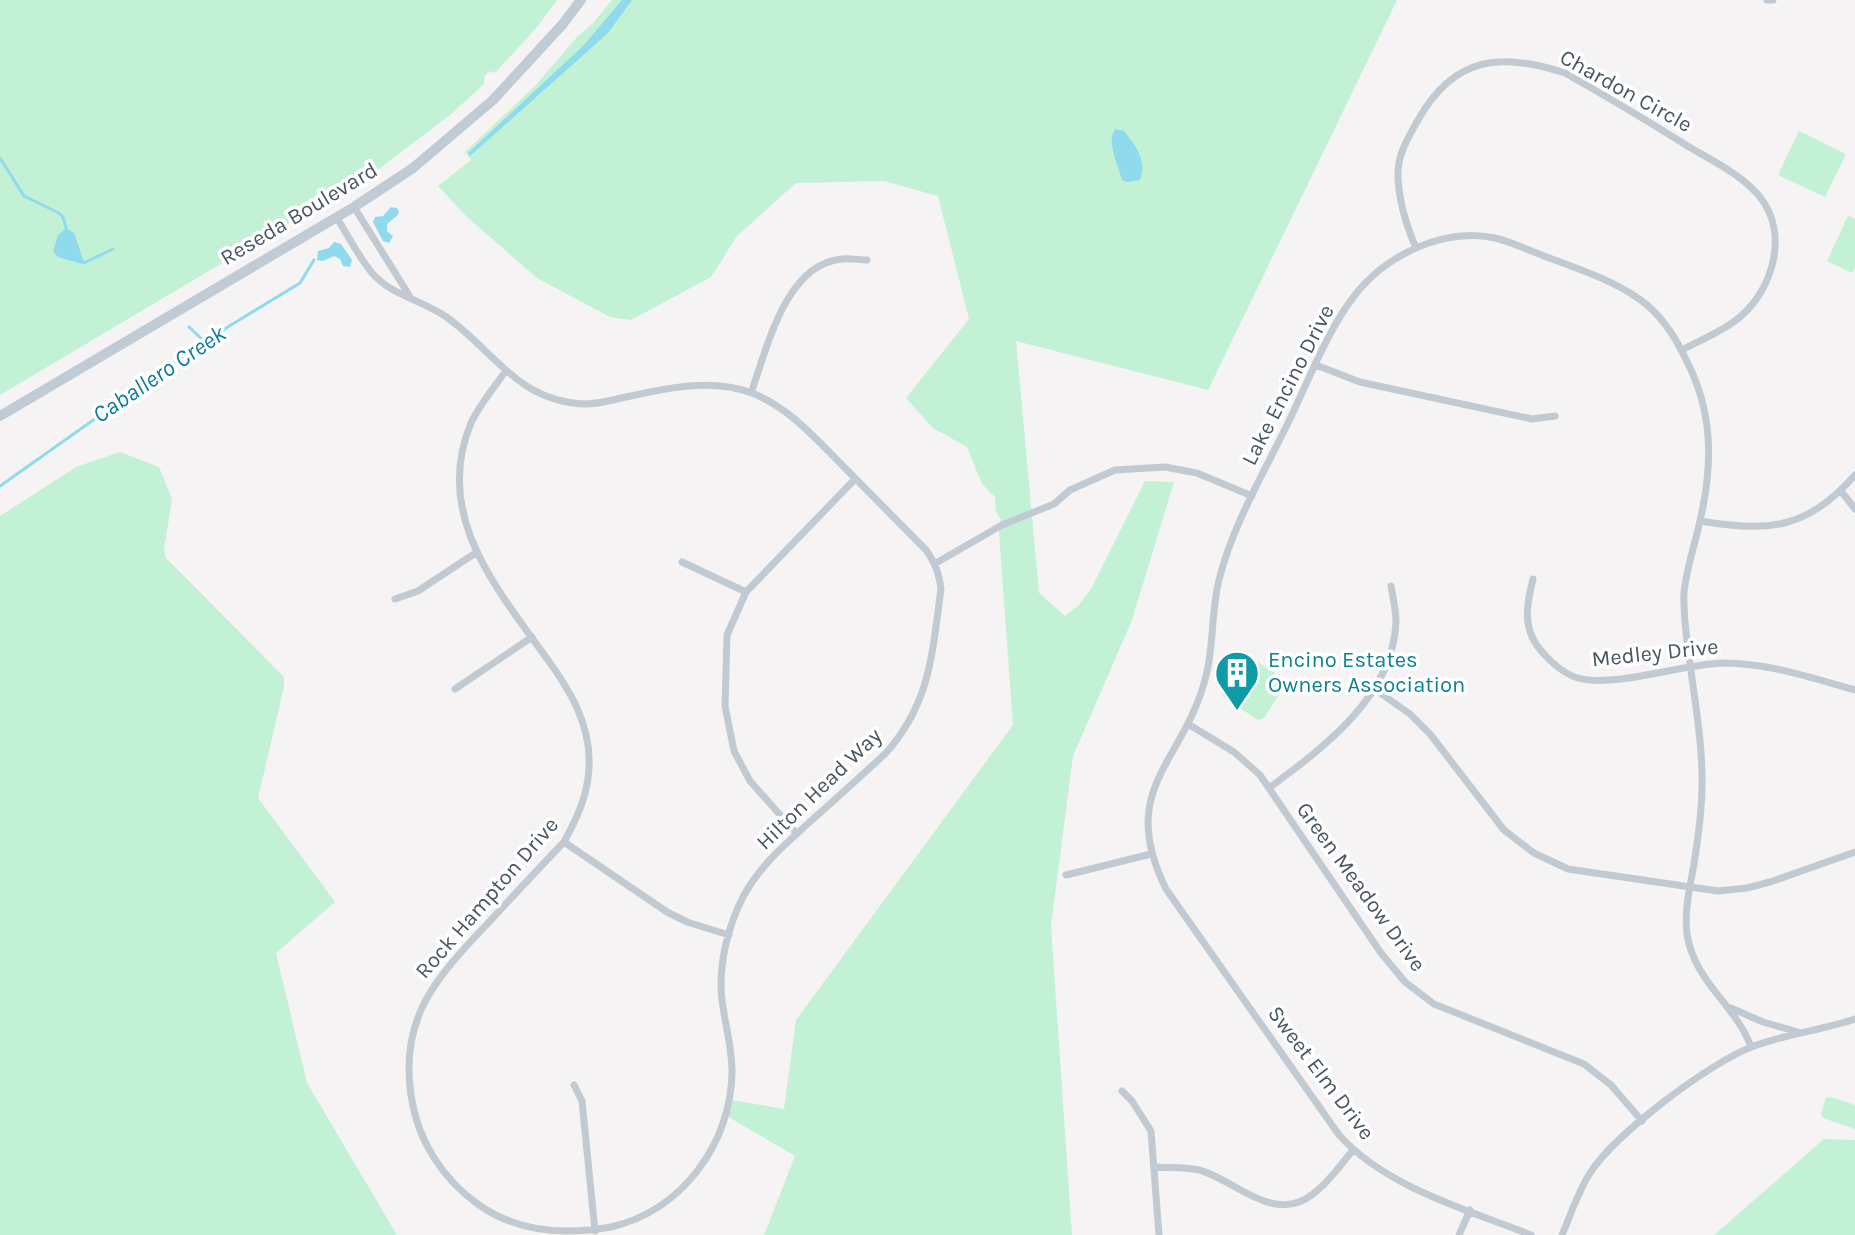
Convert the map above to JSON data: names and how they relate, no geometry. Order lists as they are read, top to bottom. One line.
{"streets":{"main road":["Reseda Boulevard"],"street":["Chardon Circle","Lake Encino Drive","Medley Drive","Hilton Head Way","Green Meadow Drive","Rock Hampton Drive","Sweet Elm Drive"]},"crossings":[["Chardon Circle","Lake Encino Drive"],["Lake Encino Drive","Medley Drive"],["Lake Encino Drive","Green Meadow Drive"],["Lake Encino Drive","Sweet Elm Drive"],["Hilton Head Way","Rock Hampton Drive"]],"water":["Caballero Creek"],"places":{"building":["Encino Estates Owners Association"]}}
